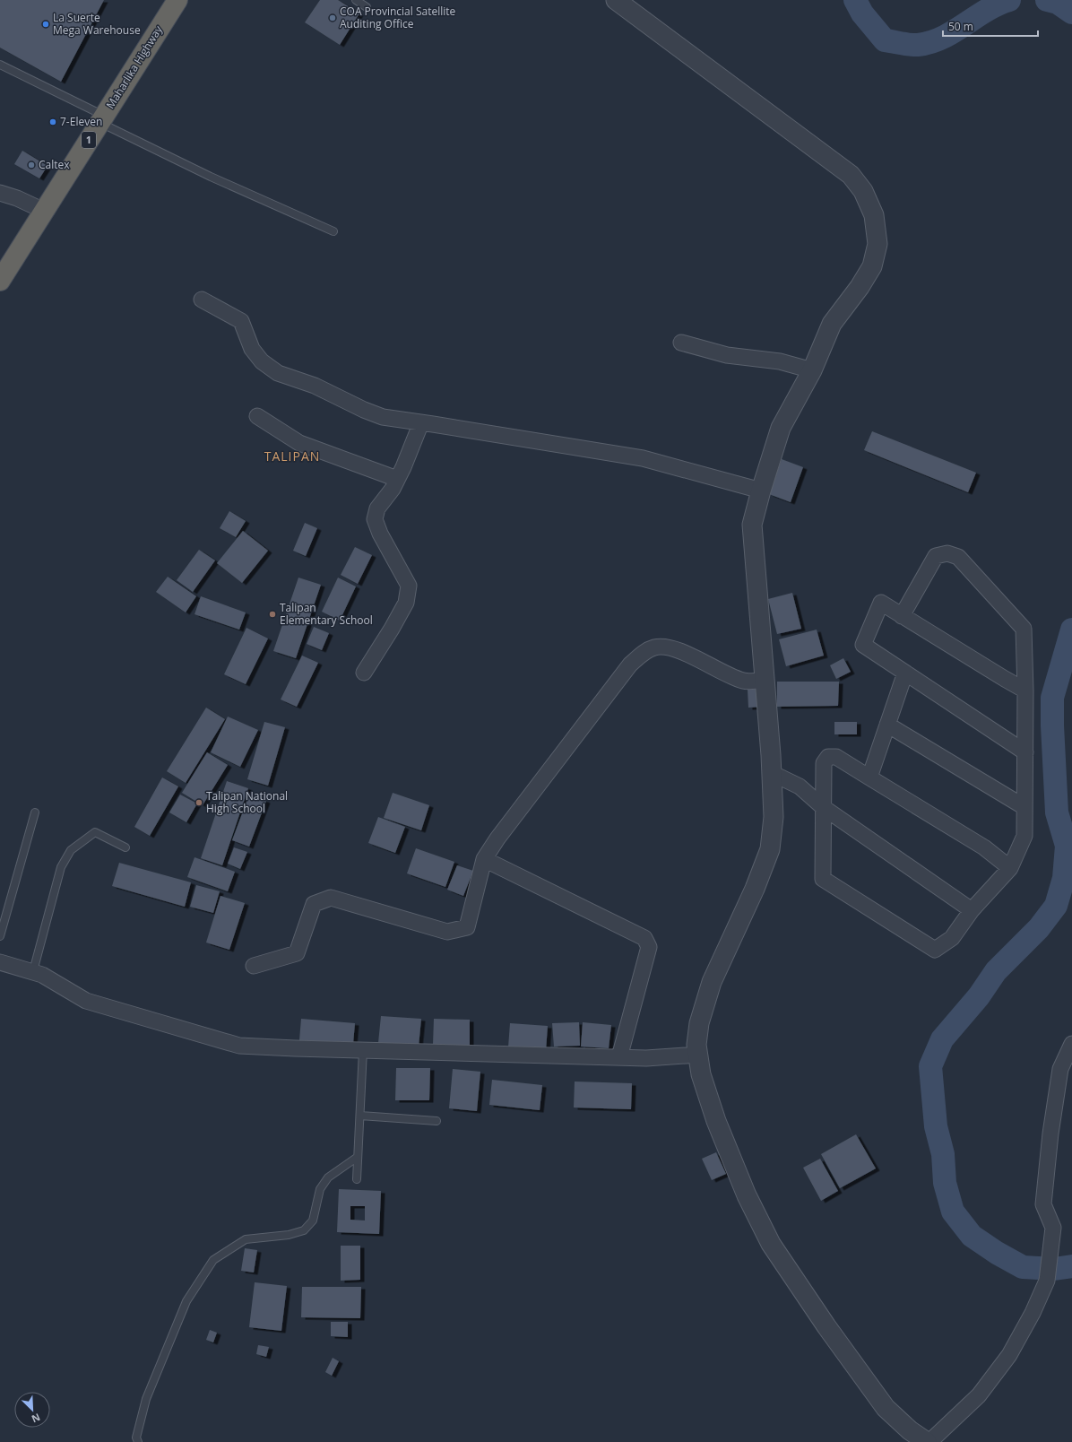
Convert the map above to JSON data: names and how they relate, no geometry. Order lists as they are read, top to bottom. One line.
{"streets":{"highway":["Maharlika Highway","1"]},"districts":["TALIPAN"],"places":["COA Provincial Satellite Auditing Office","La Suerte Mega Warehouse","7-Eleven","Caltex","Talipan Elementary School","Talipan National High School"],"scale_bar":"50 m","north":"bottom right"}
